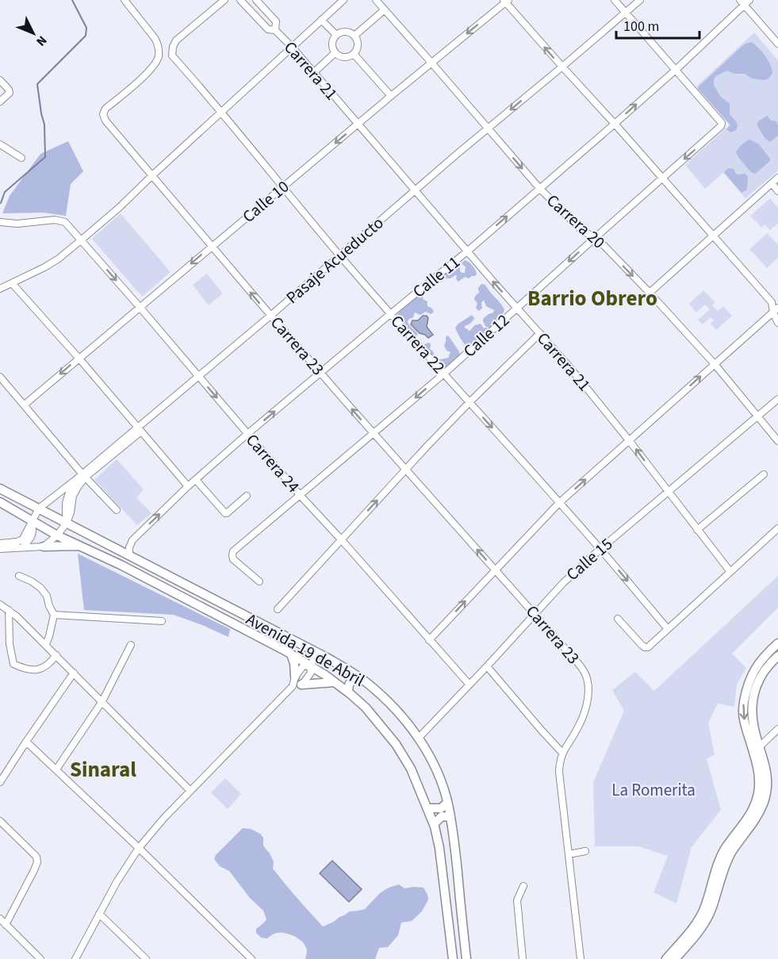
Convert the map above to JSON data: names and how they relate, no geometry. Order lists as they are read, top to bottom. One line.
{"streets":{"main road":["Avenida 19 de Abril"],"street":["Carrera 21","Calle 10","Carrera 20","Pasaje Acueducto","Calle 11","Calle 12","Carrera 22","Carrera 23","Carrera 24","Calle 15"]},"crossings":[["Carrera 21","Calle 10"],["Carrera 21","Pasaje Acueducto"],["Carrera 21","Calle 11"],["Carrera 21","Calle 12"],["Carrera 21","Calle 15"],["Calle 10","Carrera 20"],["Calle 10","Carrera 22"],["Calle 10","Carrera 23"],["Calle 10","Carrera 24"],["Carrera 20","Pasaje Acueducto"],["Carrera 20","Calle 11"],["Carrera 20","Calle 12"],["Carrera 20","Calle 15"],["Pasaje Acueducto","Carrera 22"],["Pasaje Acueducto","Carrera 23"],["Pasaje Acueducto","Carrera 24"],["Pasaje Acueducto","Avenida 19 de Abril"],["Calle 11","Calle 12"],["Calle 11","Carrera 22"],["Calle 11","Carrera 23"],["Calle 11","Carrera 24"],["Calle 11","Avenida 19 de Abril"],["Calle 12","Carrera 22"],["Calle 12","Carrera 23"],["Calle 12","Carrera 24"],["Carrera 22","Calle 15"],["Carrera 23","Calle 15"],["Carrera 24","Calle 15"],["Calle 15","Avenida 19 de Abril"]],"one_way":["Calle 10","Calle 11","Calle 12"],"districts":["Barrio Obrero","Sinaral"],"parks":["La Romerita"],"scale_bar":"100 m","north":"bottom right"}
